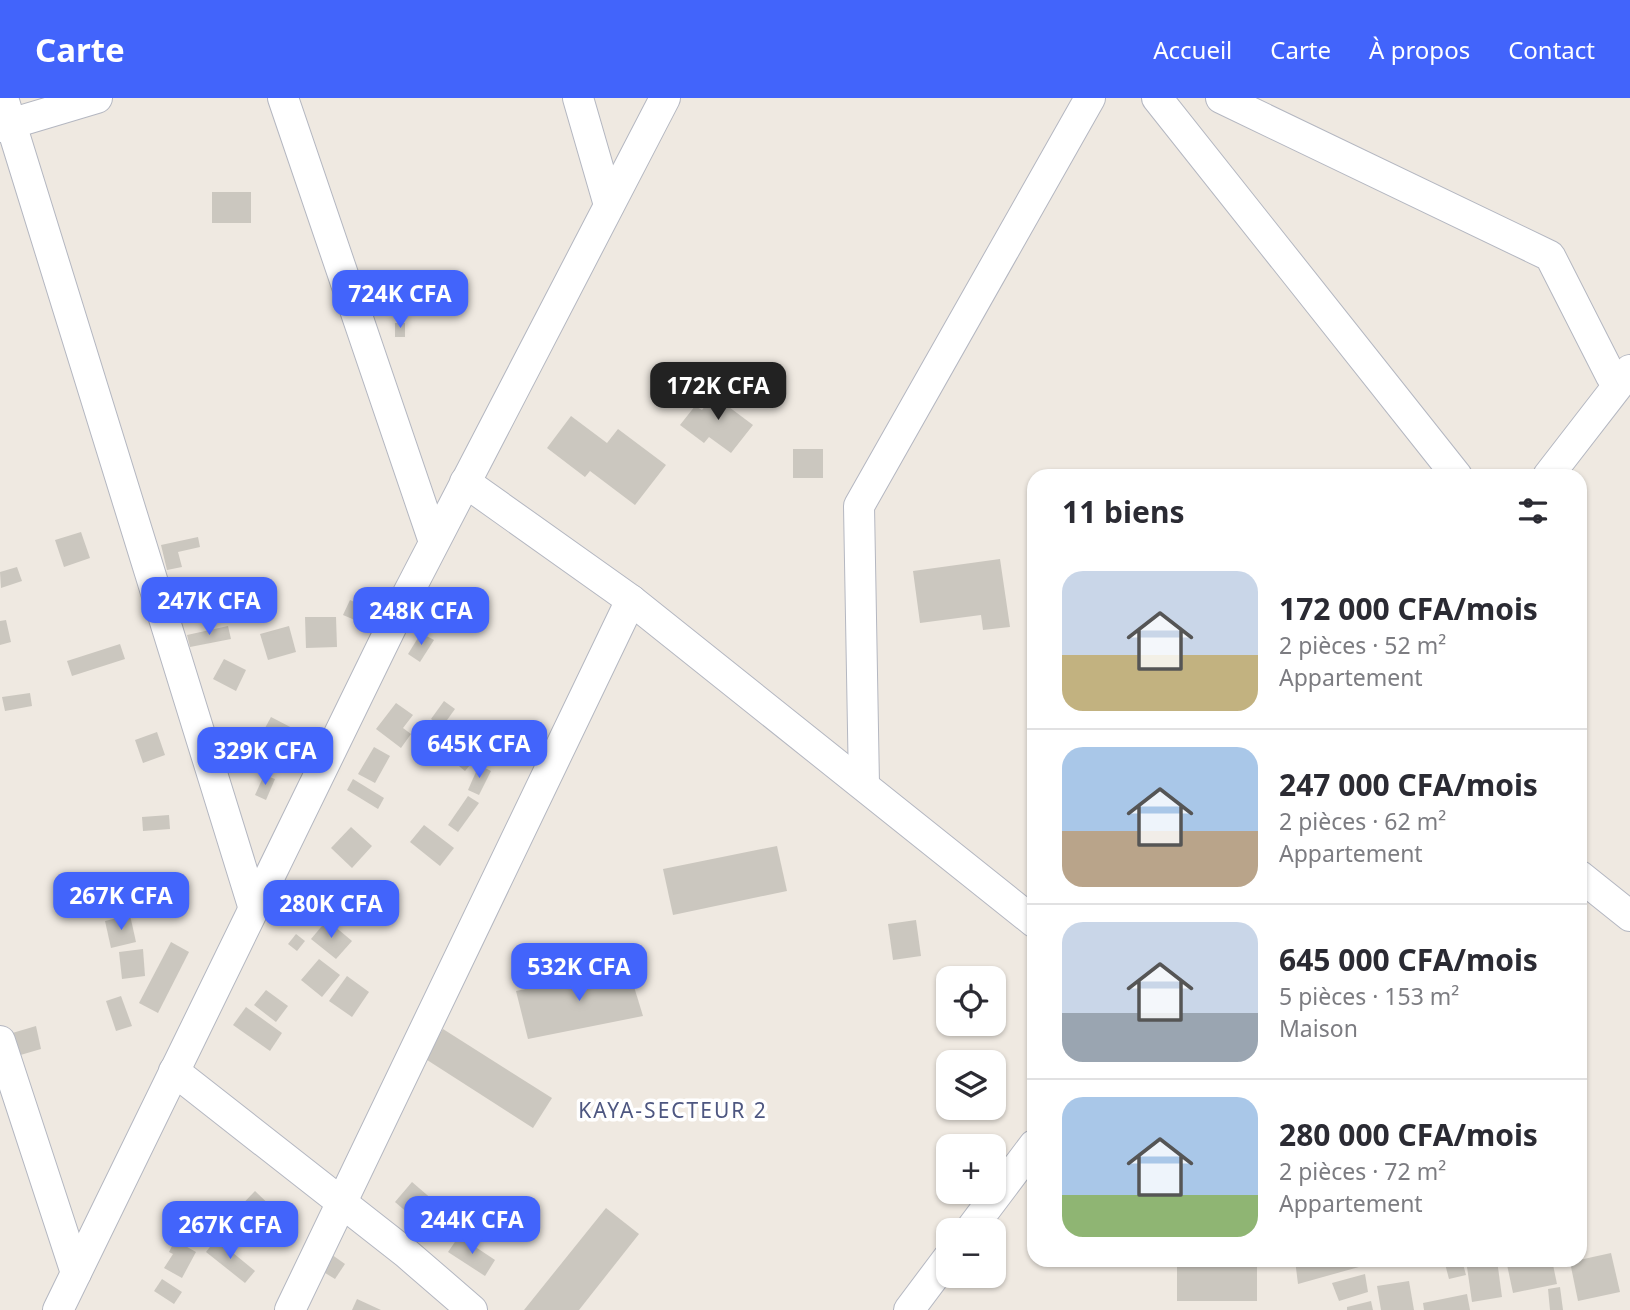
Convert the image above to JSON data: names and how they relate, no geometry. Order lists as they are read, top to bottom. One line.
{"districts":["KAYA-SECTEUR 2"],"page":{"header":"Carte","nav":["Accueil","Carte","À propos","Contact"],"price":["724K CFA","172K CFA","247K CFA","248K CFA","645K CFA","329K CFA","267K CFA","280K CFA","532K CFA","244K CFA","267K CFA"],"heading":"11 biens","list":[{"name":"172 000 CFA/mois","note":"2 pièces · 52 m² · Appartement"},{"name":"247 000 CFA/mois","note":"2 pièces · 62 m² · Appartement"},{"name":"645 000 CFA/mois","note":"5 pièces · 153 m² · Maison"},{"name":"280 000 CFA/mois","note":"2 pièces · 72 m² · Appartement"}],"map_buttons":["+","−"]}}
